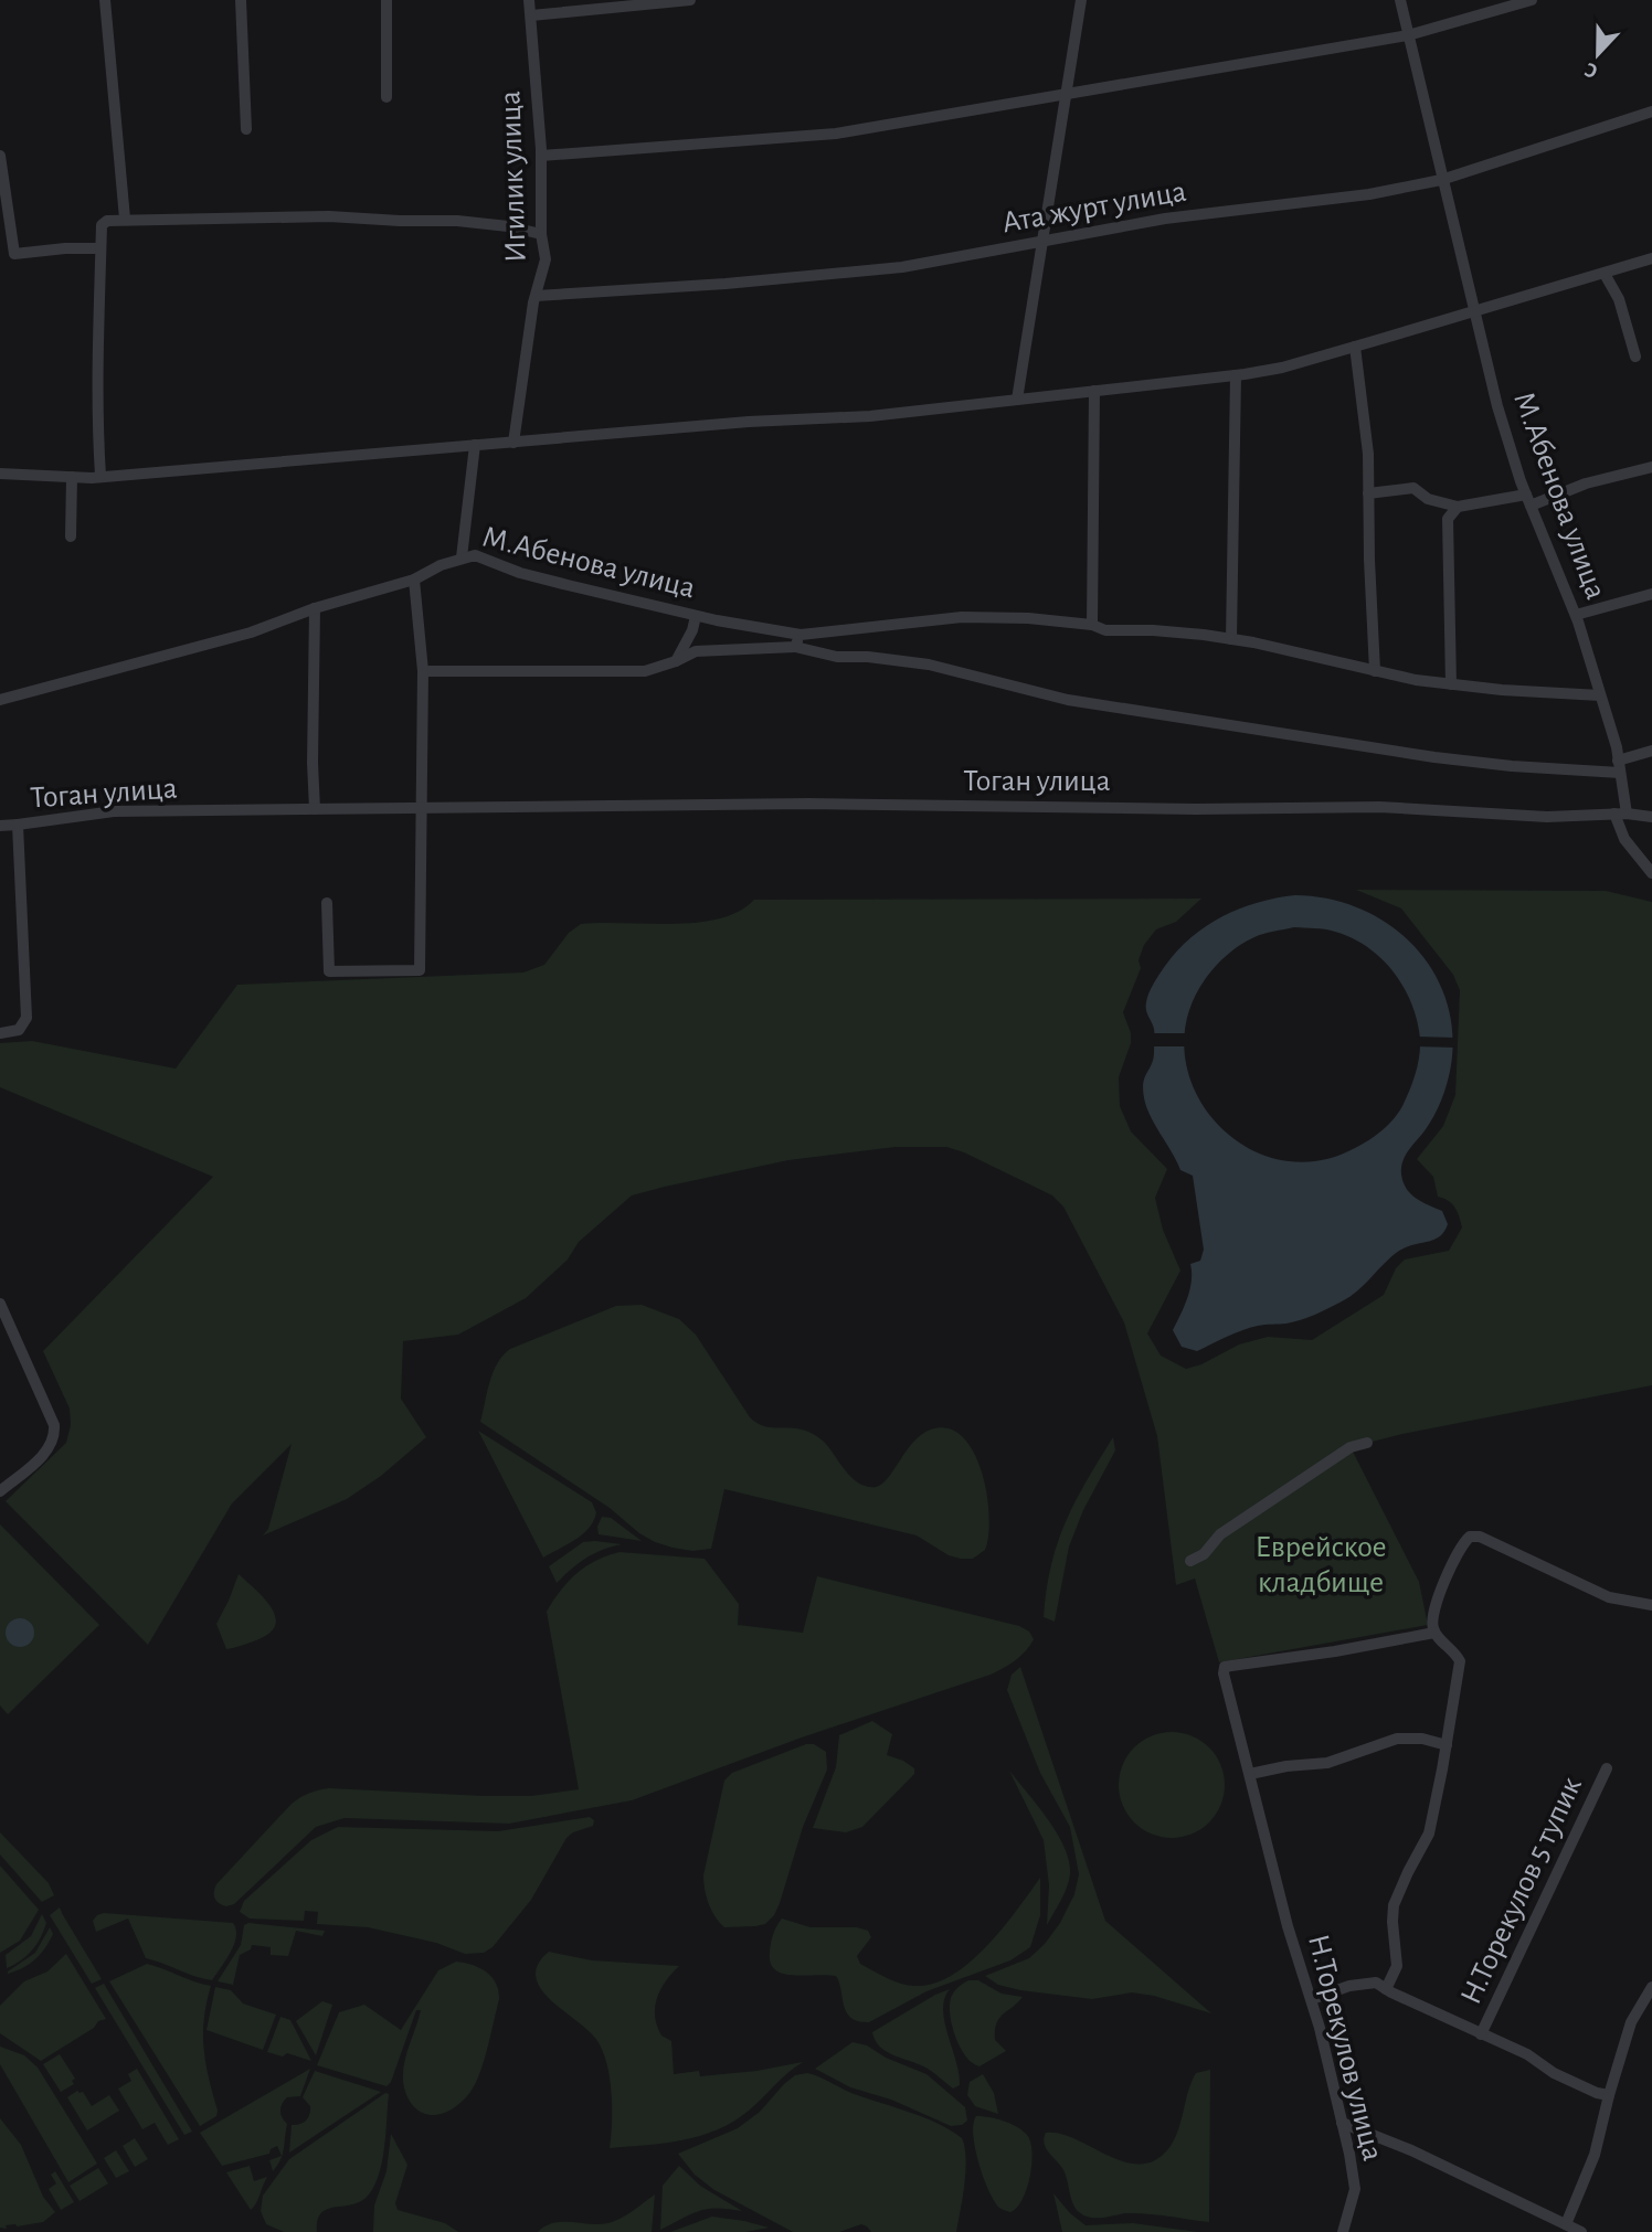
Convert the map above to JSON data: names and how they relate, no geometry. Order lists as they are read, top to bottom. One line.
{"streets":{"street":["Игилик улица","Ата журт улица","М.Абенова улица","Тоган улица","Н.Торекулов 5 тупик","Н.Торекулов улица"]},"crossings":[["Игилик улица","Ата журт улица"],["Ата журт улица","М.Абенова улица"],["М.Абенова улица","Тоган улица"]],"parks":["Еврейское кладбище"],"north":"bottom"}
